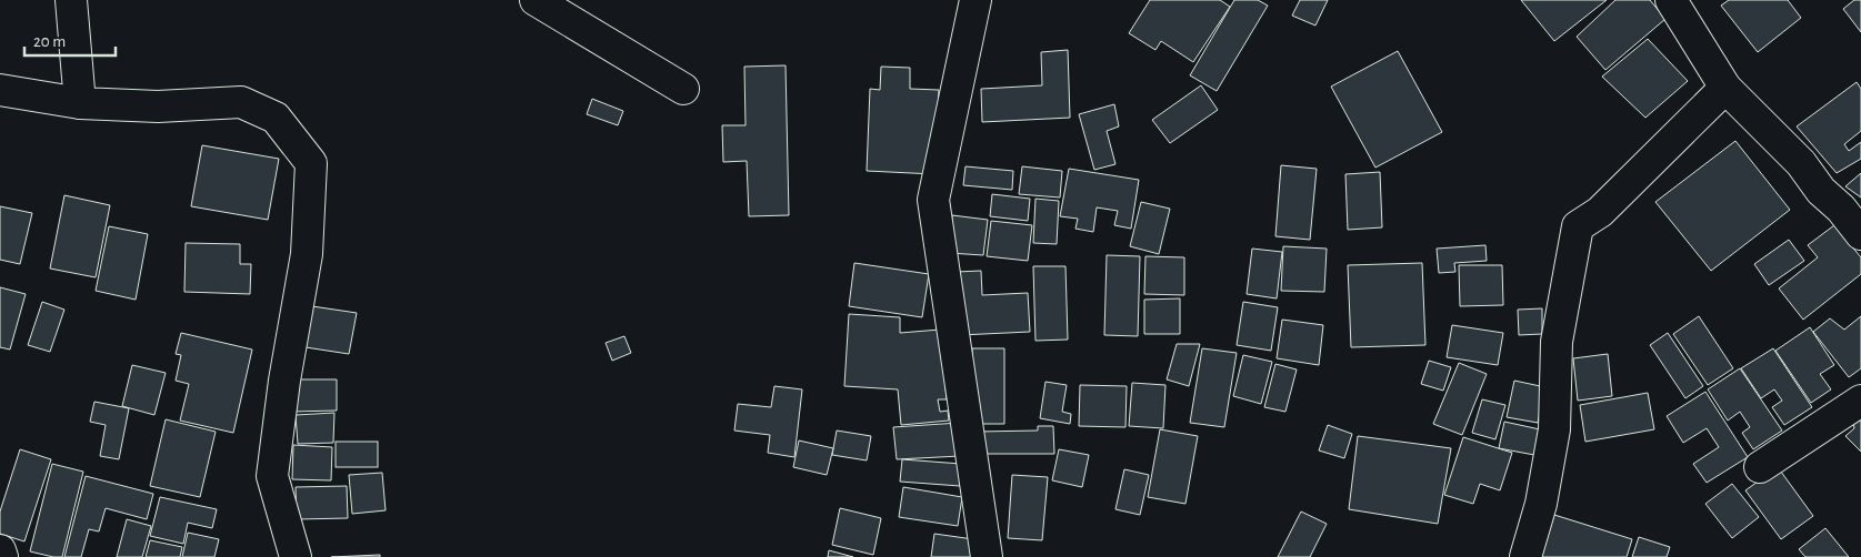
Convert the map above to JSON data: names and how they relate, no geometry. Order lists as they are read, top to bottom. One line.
{"scale_bar":"20 m"}
